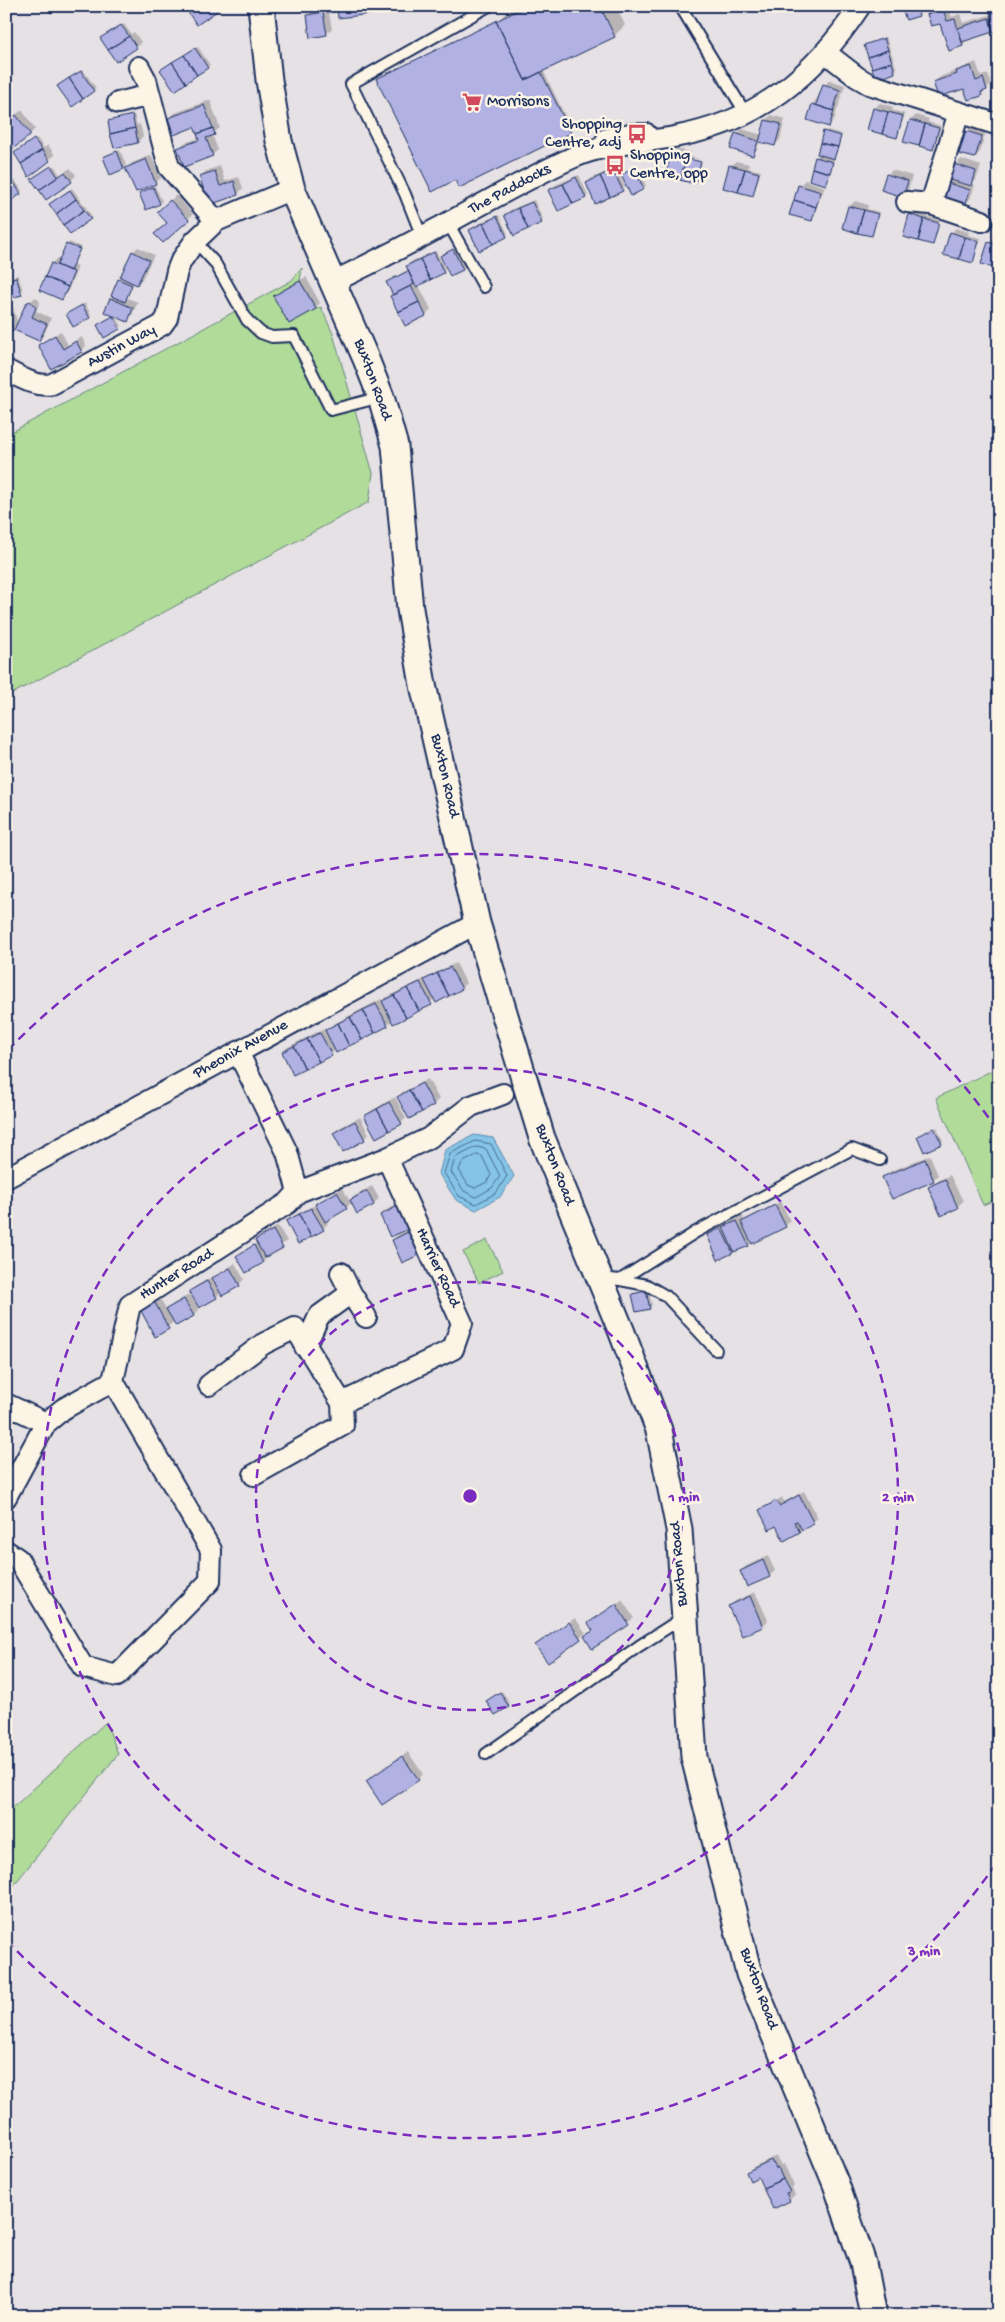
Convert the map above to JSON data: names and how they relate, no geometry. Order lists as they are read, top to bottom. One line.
{"streets":{"street":["The Paddocks","Austin Way","Buxton Road","Pheonix Avenue","Harrier Road","Hunter Road"]},"crossings":[["The Paddocks","Buxton Road"],["Austin Way","Buxton Road"],["Buxton Road","Pheonix Avenue"]],"places":{"supermarket":["Morrisons"],"bus stop":["Shopping Centre, adj","Shopping Centre, opp"]},"rings":["1 min","2 min","3 min"]}
